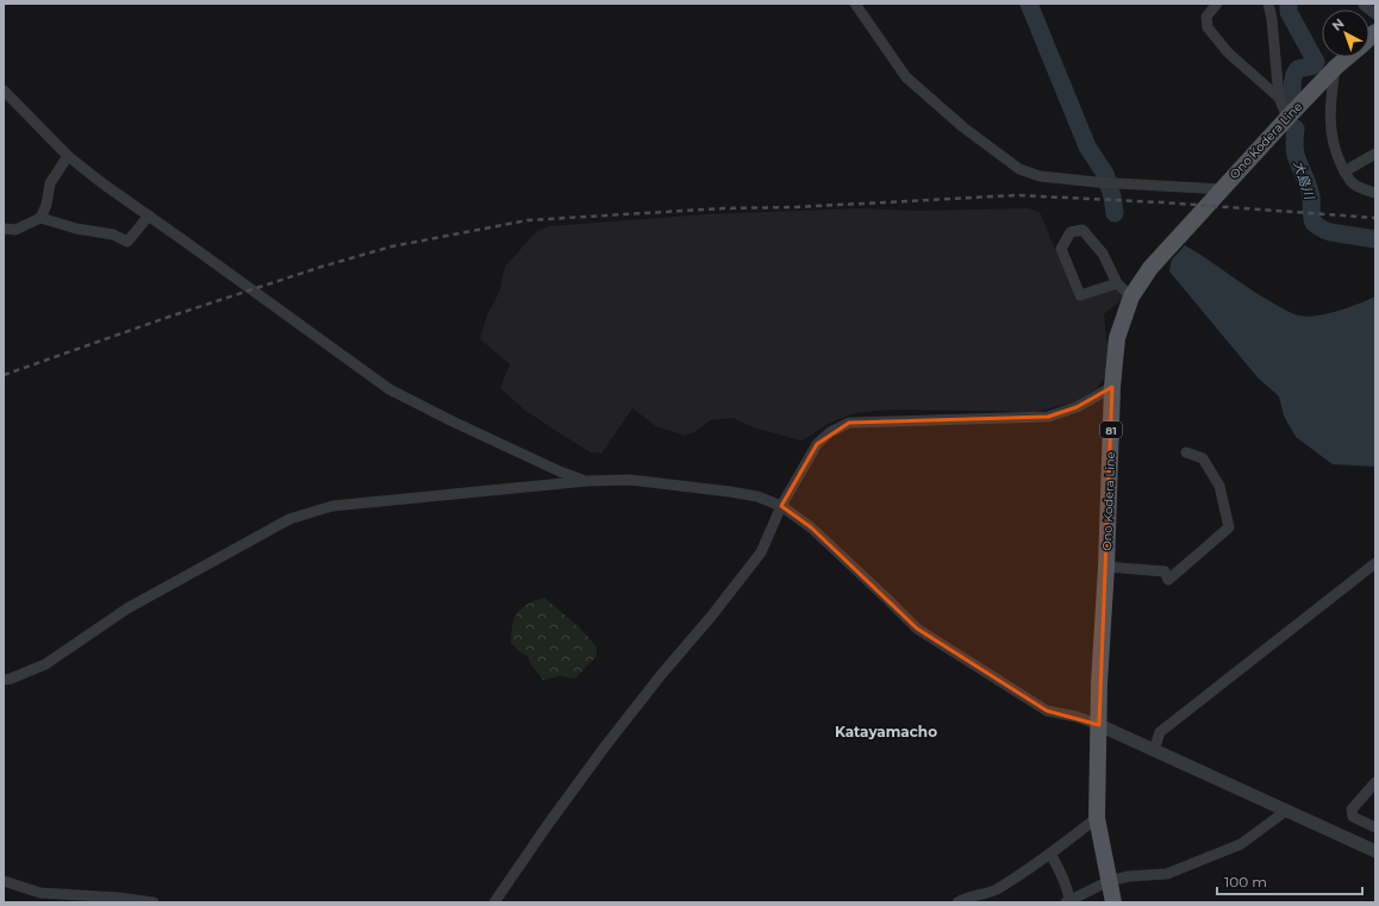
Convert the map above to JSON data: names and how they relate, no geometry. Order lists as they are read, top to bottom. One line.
{"streets":{"main road":["Ono Kodera Line","81"]},"districts":["Katayamacho"],"water":["大島川"],"scale_bar":"100 m","north":"top left"}
